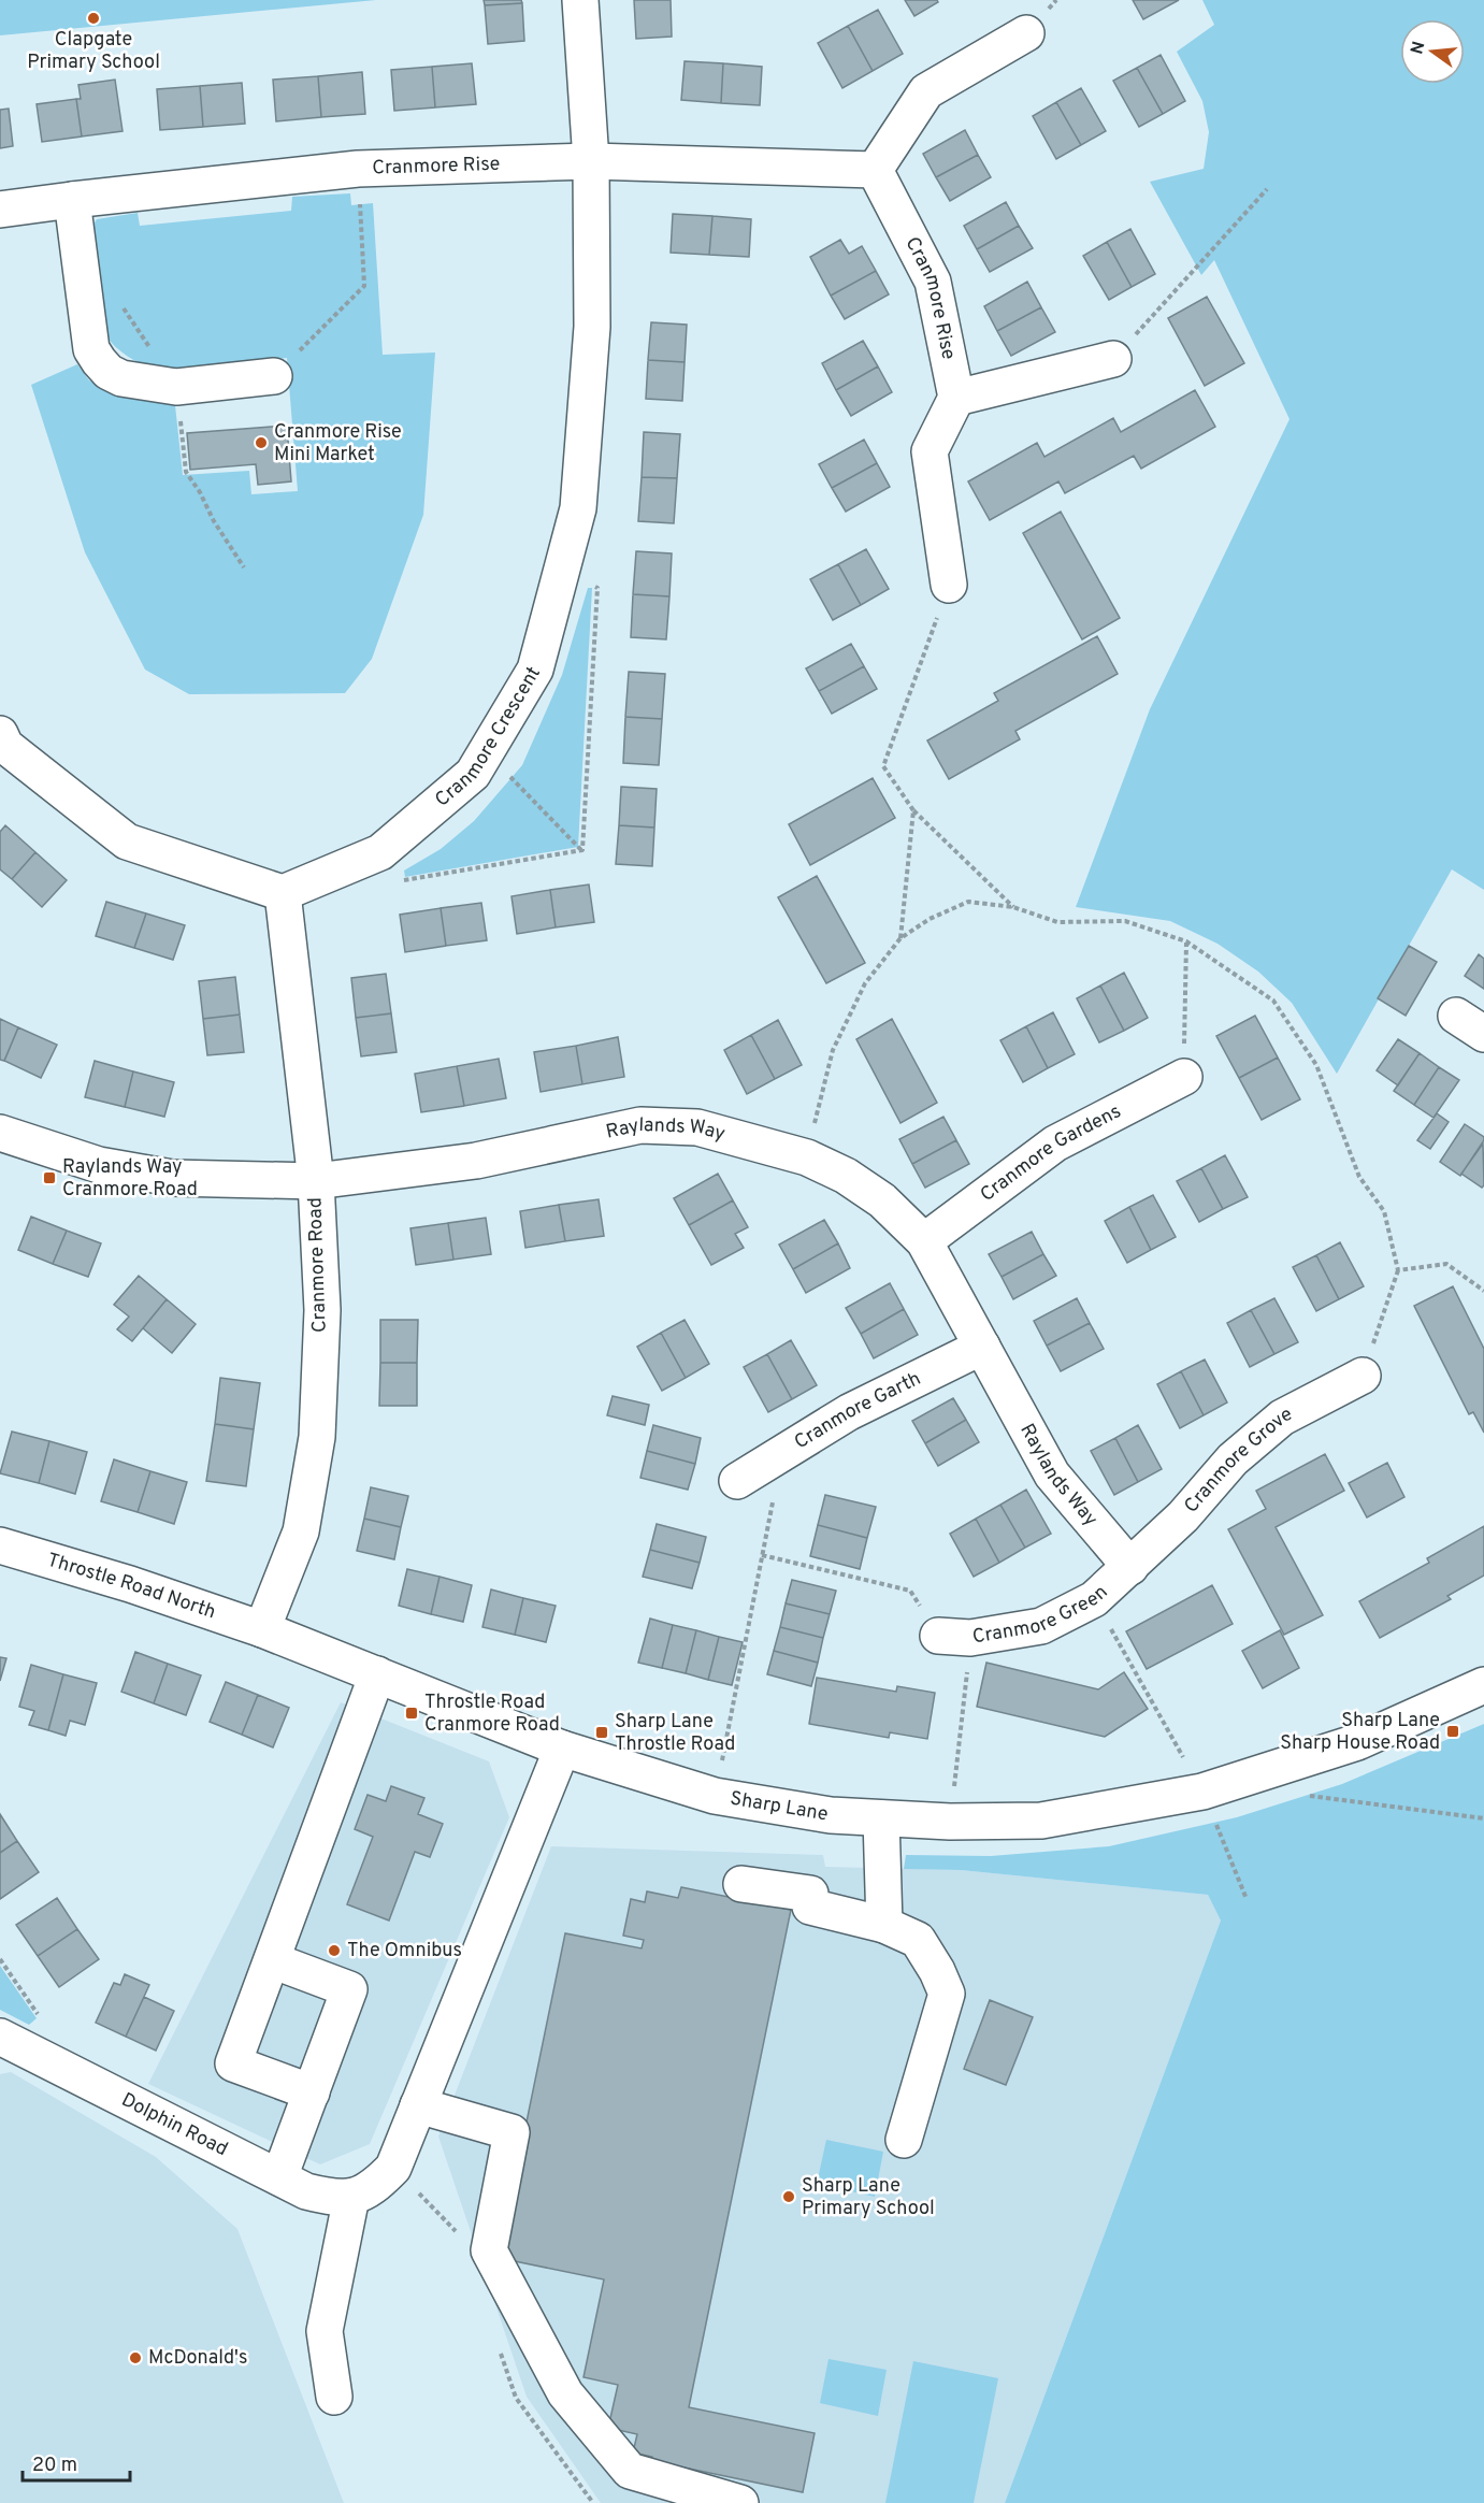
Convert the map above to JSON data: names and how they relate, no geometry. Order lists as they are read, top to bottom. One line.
{"streets":{"street":["Cranmore Rise","Cranmore Crescent","Raylands Way","Cranmore Gardens","Cranmore Road","Cranmore Garth","Cranmore Grove","Throstle Road North","Cranmore Green","Sharp Lane","Dolphin Road"]},"crossings":[["Cranmore Rise","Cranmore Crescent"],["Cranmore Crescent","Cranmore Road"],["Raylands Way","Cranmore Gardens"],["Raylands Way","Cranmore Road"],["Raylands Way","Cranmore Garth"],["Raylands Way","Cranmore Grove"],["Raylands Way","Cranmore Green"],["Cranmore Road","Throstle Road North"],["Cranmore Grove","Cranmore Green"],["Throstle Road North","Sharp Lane"]],"places":{"other":["Clapgate Primary School","Cranmore Rise Mini Market","The Omnibus","Sharp Lane Primary School","McDonald's"],"transit":["Raylands Way Cranmore Road","Throstle Road Cranmore Road","Sharp Lane Sharp House Road","Sharp Lane Throstle Road"]},"scale_bar":"20 m","north":"left"}
